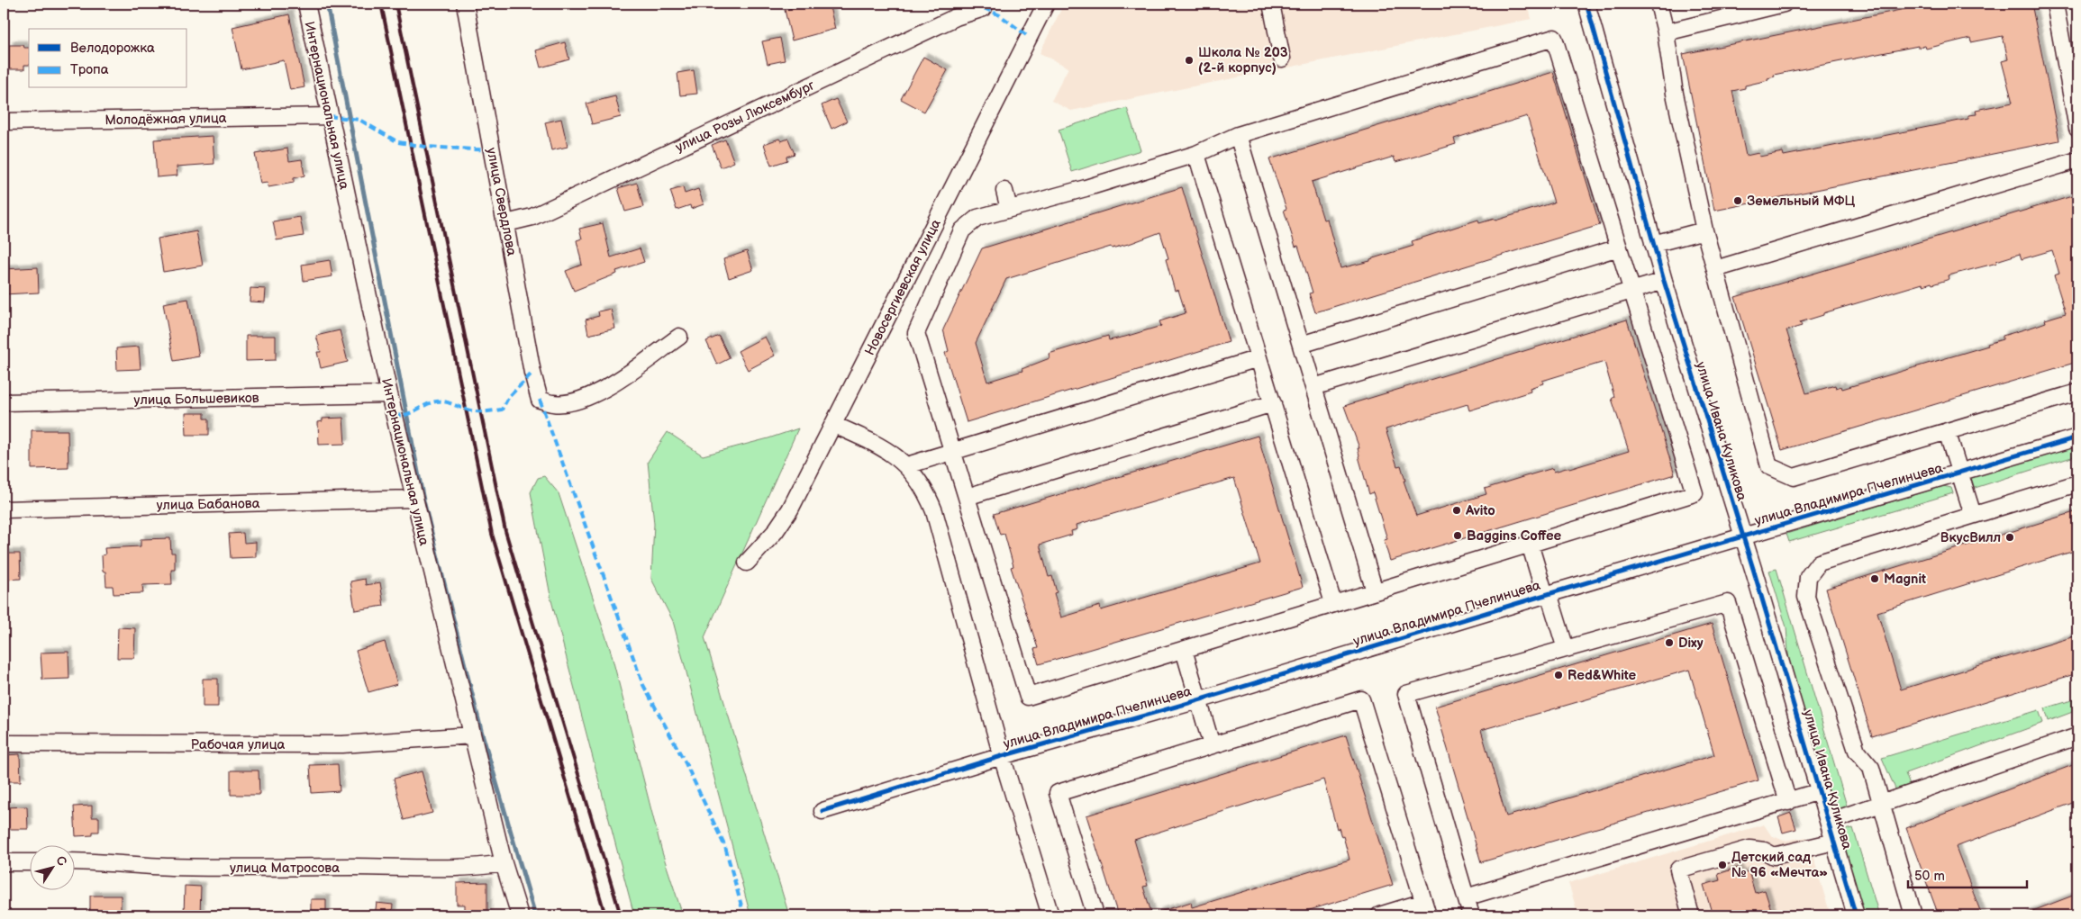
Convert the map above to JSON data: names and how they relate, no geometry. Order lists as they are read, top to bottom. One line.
{"streets":{"street":["Интернациональная улица","улица Розы Люксембург","Молодёжная улица","улица Свердлова","Новосергиевская улица","улица Большевиков","улица Ивана Куликова","улица Владимира Пчелинцева","улица Бабанова","Рабочая улица","улица Матросова"]},"crossings":[["Интернациональная улица","Молодёжная улица"],["Интернациональная улица","улица Большевиков"],["Интернациональная улица","улица Бабанова"],["Интернациональная улица","Рабочая улица"],["Интернациональная улица","улица Матросова"],["улица Розы Люксембург","улица Свердлова"],["улица Ивана Куликова","улица Владимира Пчелинцева"]],"places":["Школа № 203 (2-й корпус)","Земельный МФЦ","Avito","Baggins Coffee","ВкусВилл","Magnit","Dixy","Red&White","Детский сад № 96 «Мечта»"],"legend":["Велодорожка","Тропа"],"scale_bar":"50 m","north":"top right"}
